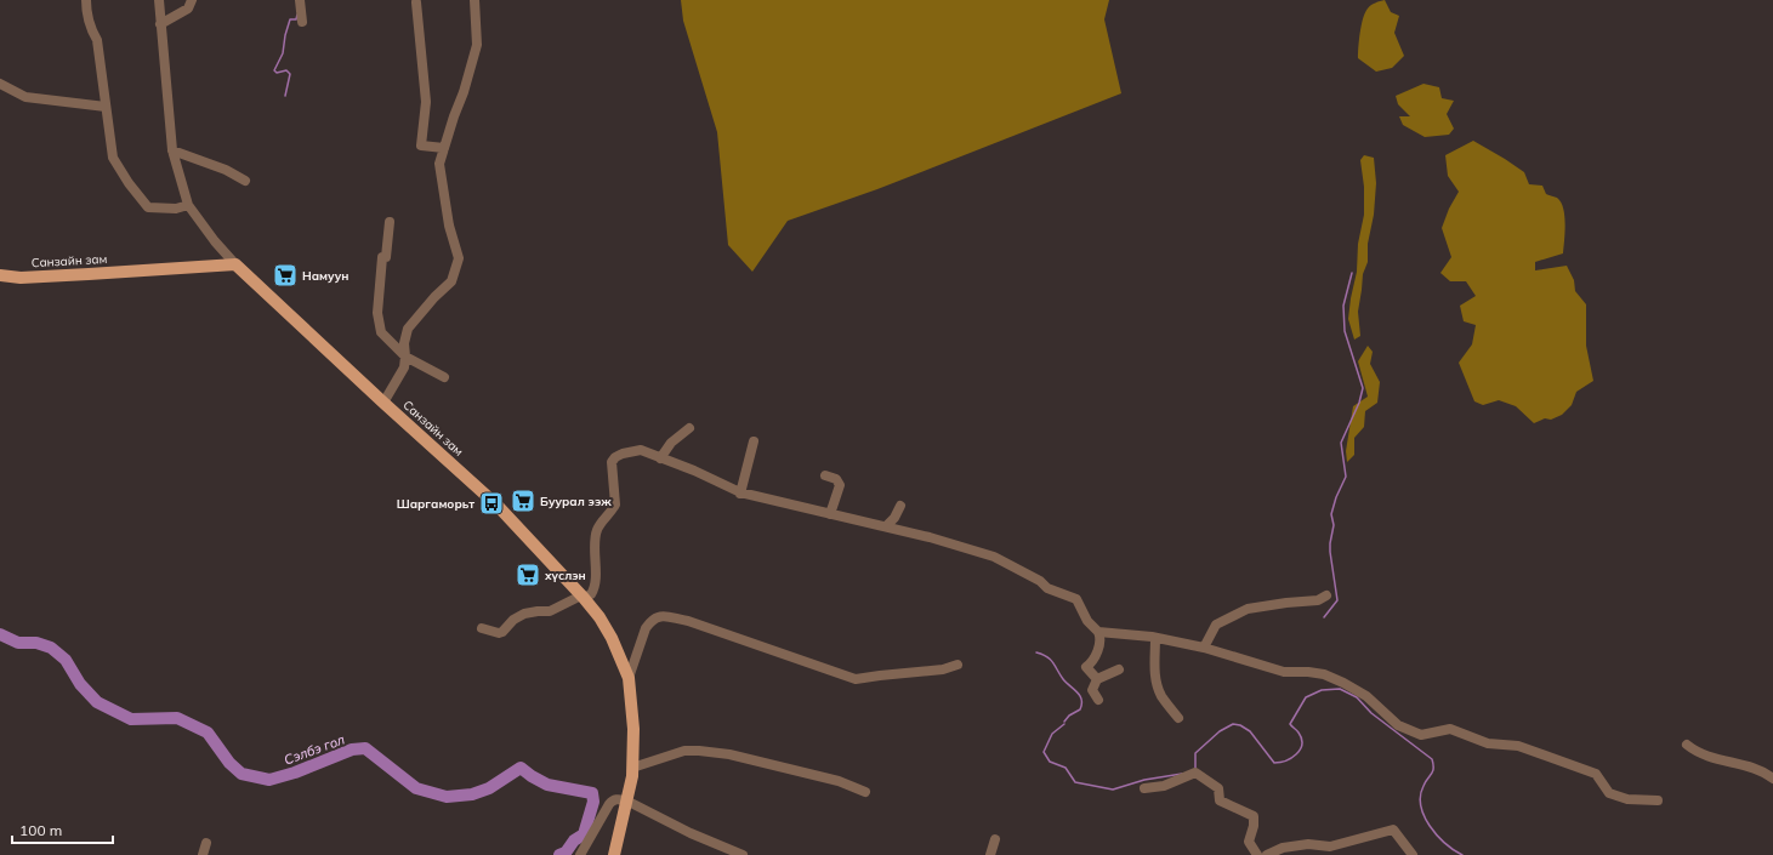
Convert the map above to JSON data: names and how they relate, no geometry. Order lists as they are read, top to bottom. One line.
{"streets":{"main road":["Санзайн зам"]},"water":["Сэлбэ гол"],"places":{"supermarket":["Намуун","Буурал ээж","хүслэн"],"bus stop":["Шаргаморьт"]},"scale_bar":"100 m"}
